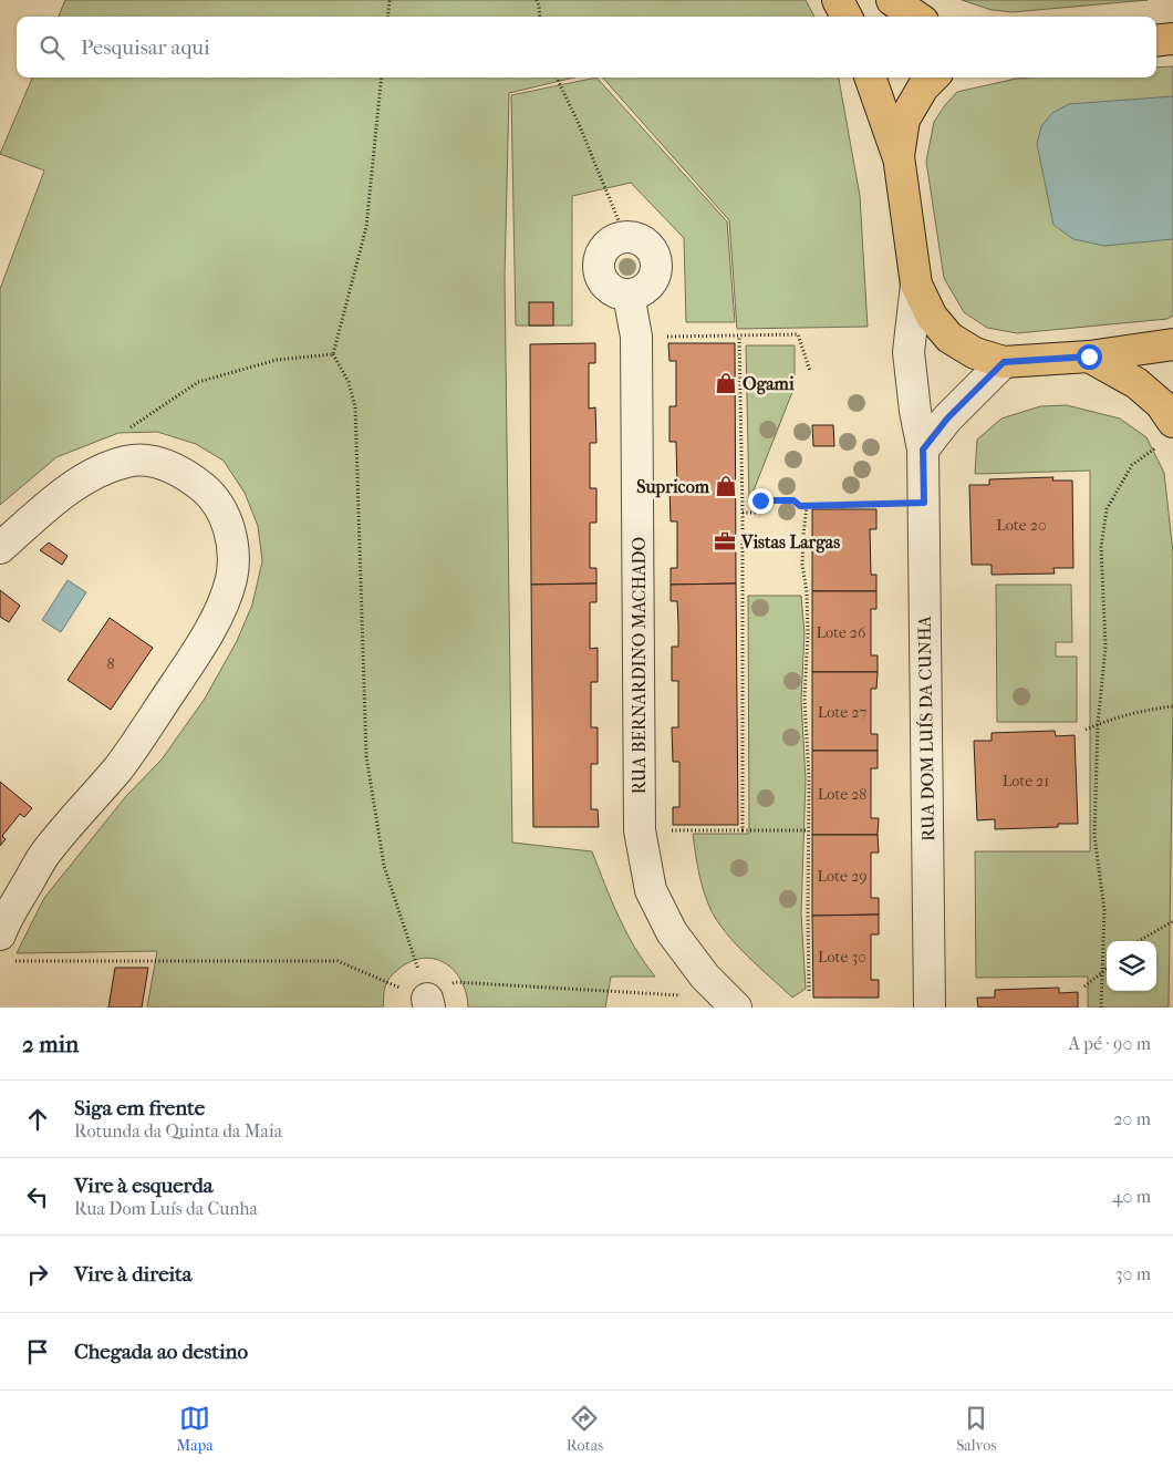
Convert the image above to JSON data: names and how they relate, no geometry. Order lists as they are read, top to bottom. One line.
{"streets":{"street":["RUA BERNARDINO MACHADO","RUA DOM LUÍS DA CUNHA"]},"places":{"shop":["Ogami","Supricom"],"office":["Vistas Largas"]},"house_numbers":["Lote 20","Lote 26","8","Lote 27","Lote 21","Lote 28","Lote 29","Lote 30"],"page":{"search":"Pesquisar aqui","heading":["2 min","A pé · 90 m"],"list":[["Siga em frente","Rotunda da Quinta da Maia","20 m"],["Vire à esquerda","Rua Dom Luís da Cunha","40 m"],["Vire à direita","30 m"],"Chegada ao destino"],"nav":["Mapa","Rotas","Salvos"]}}
